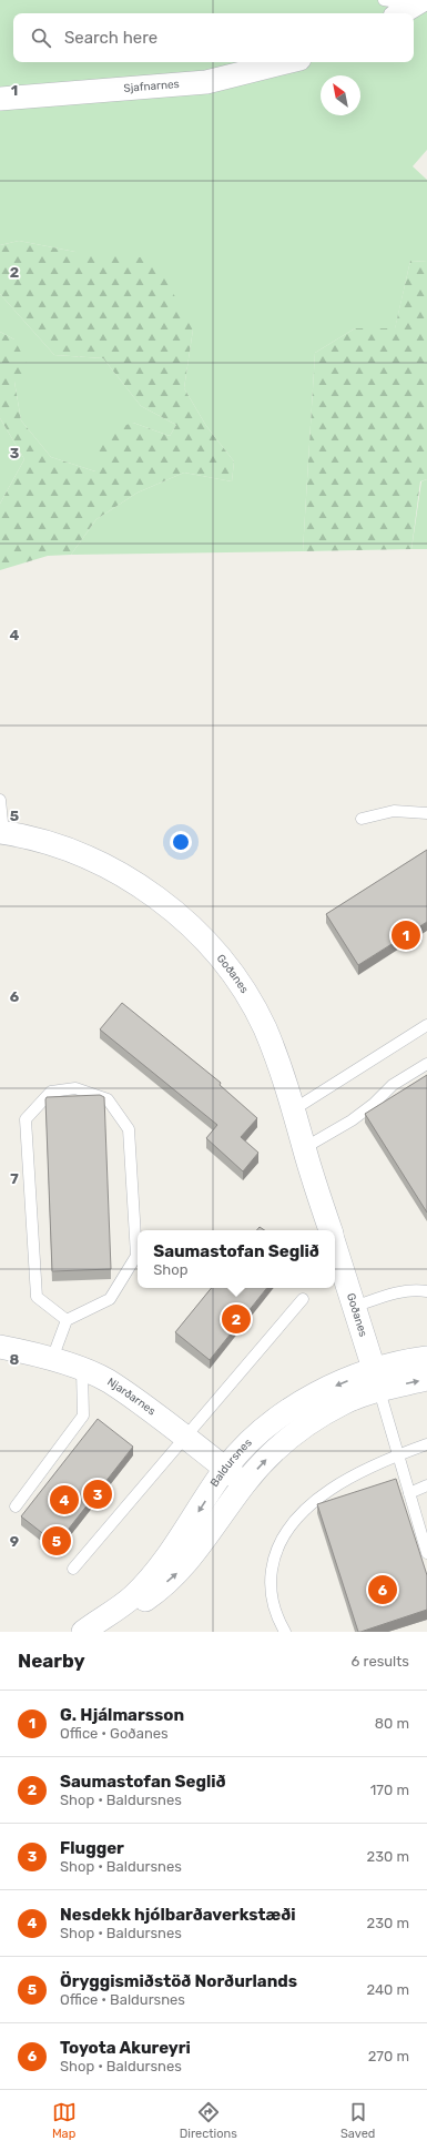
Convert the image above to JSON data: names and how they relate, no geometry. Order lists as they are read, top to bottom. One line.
{"streets":{"street":["Sjafnarnes","Goðanes","Njarðarnes","Baldursnes"]},"crossings":[["Goðanes","Baldursnes"],["Njarðarnes","Baldursnes"]],"north":"top left","page":{"search":"Search here","pins":["1","2","3","4","5","6"],"popup":["Saumastofan Seglið","Shop"],"heading":["Nearby","6 results"],"list":[{"mark":"1","name":"G. Hjálmarsson","note":"Office · Goðanes","value":"80 m"},{"mark":"2","name":"Saumastofan Seglið","note":"Shop · Baldursnes","value":"170 m"},{"mark":"3","name":"Flugger","note":"Shop · Baldursnes","value":"230 m"},{"mark":"4","name":"Nesdekk hjólbarðaverkstæði","note":"Shop · Baldursnes","value":"230 m"},{"mark":"5","name":"Öryggismiðstöð Norðurlands","note":"Office · Baldursnes","value":"240 m"},{"mark":"6","name":"Toyota Akureyri","note":"Shop · Baldursnes","value":"270 m"}],"nav":["Map","Directions","Saved"]},"grid":{"rows":["1","2","3","4","5","6","7","8","9"]}}
